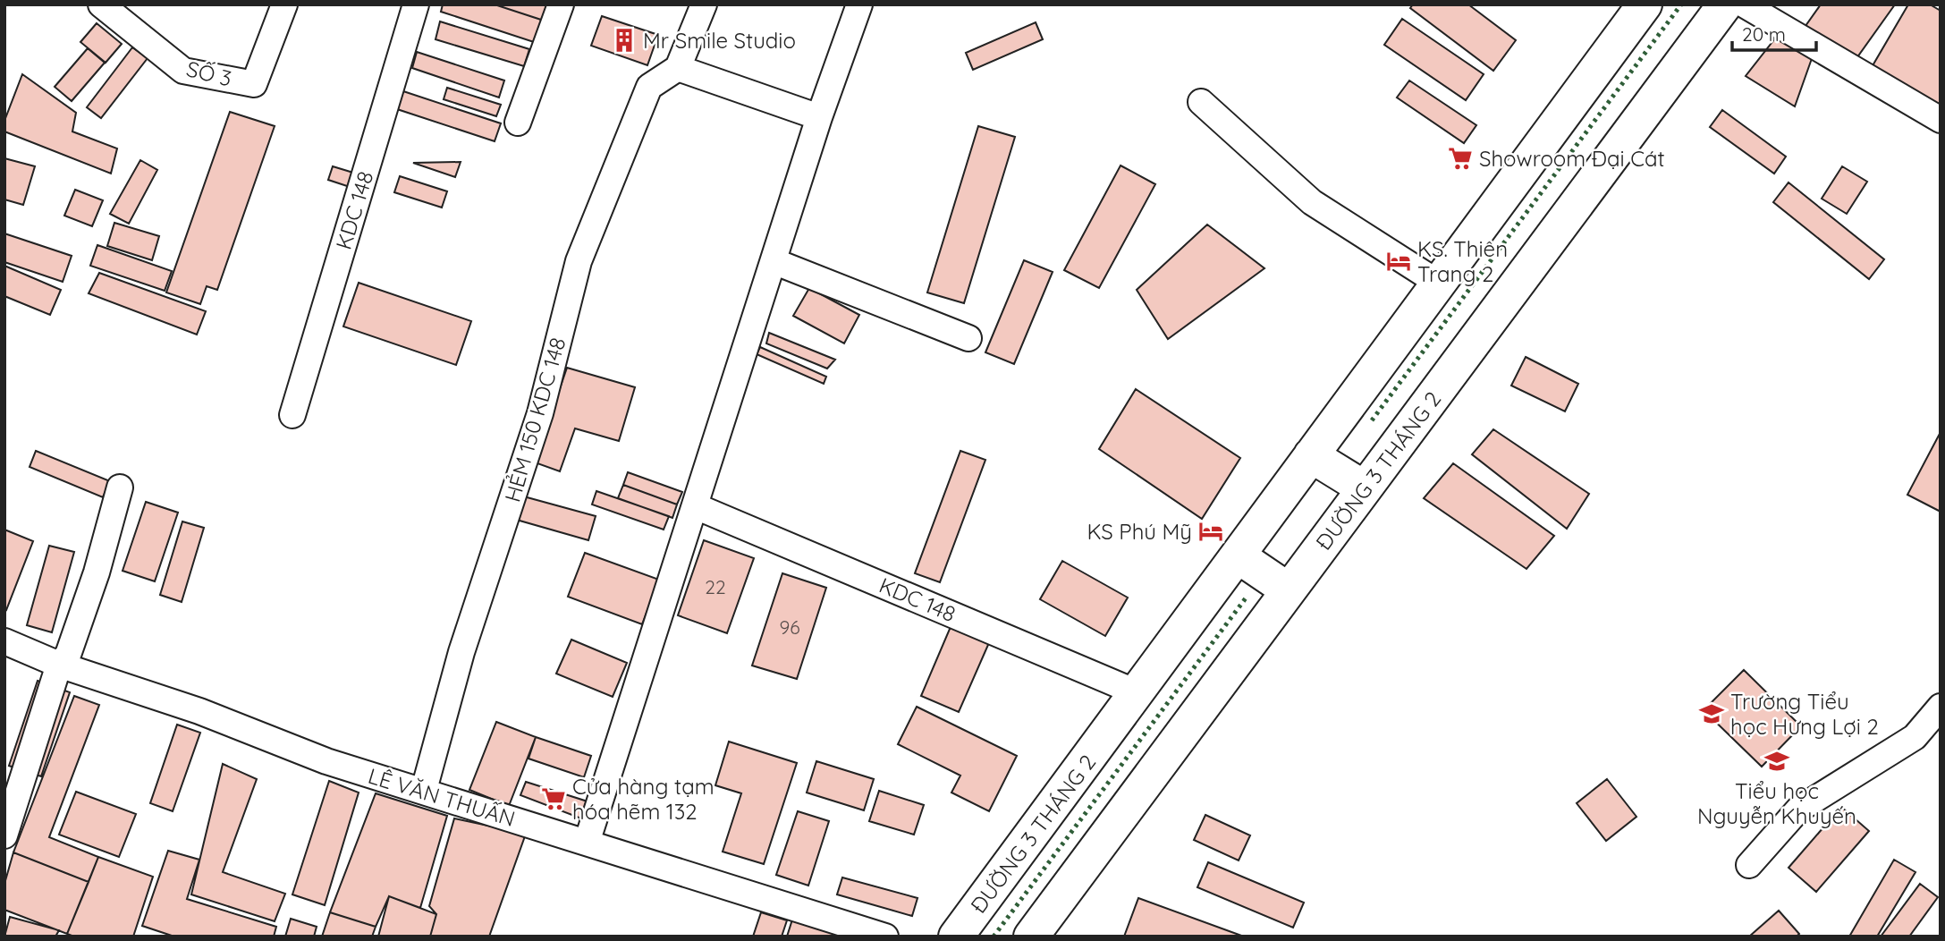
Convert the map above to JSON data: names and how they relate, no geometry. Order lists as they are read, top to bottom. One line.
{"streets":{"highway":["ĐƯỜNG 3 THÁNG 2"],"street":["SỐ 3","KDC 148","HẺM 150 KDC 148","LÊ VĂN THUẤN"]},"crossings":[["KDC 148","ĐƯỜNG 3 THÁNG 2"],["HẺM 150 KDC 148","LÊ VĂN THUẤN"]],"places":{"building":["Mr Smile Studio"],"supermarket":["Showroom Đại Cát","Cửa hàng tạm hóa hẽm 132"],"hotel":["KS. Thiên Trang 2","KS Phú Mỹ"],"school or university":["Trường Tiểu học Hưng Lợi 2","Tiểu học Nguyễn Khuyến"]},"house_numbers":["22","96"],"scale_bar":"20 m"}
